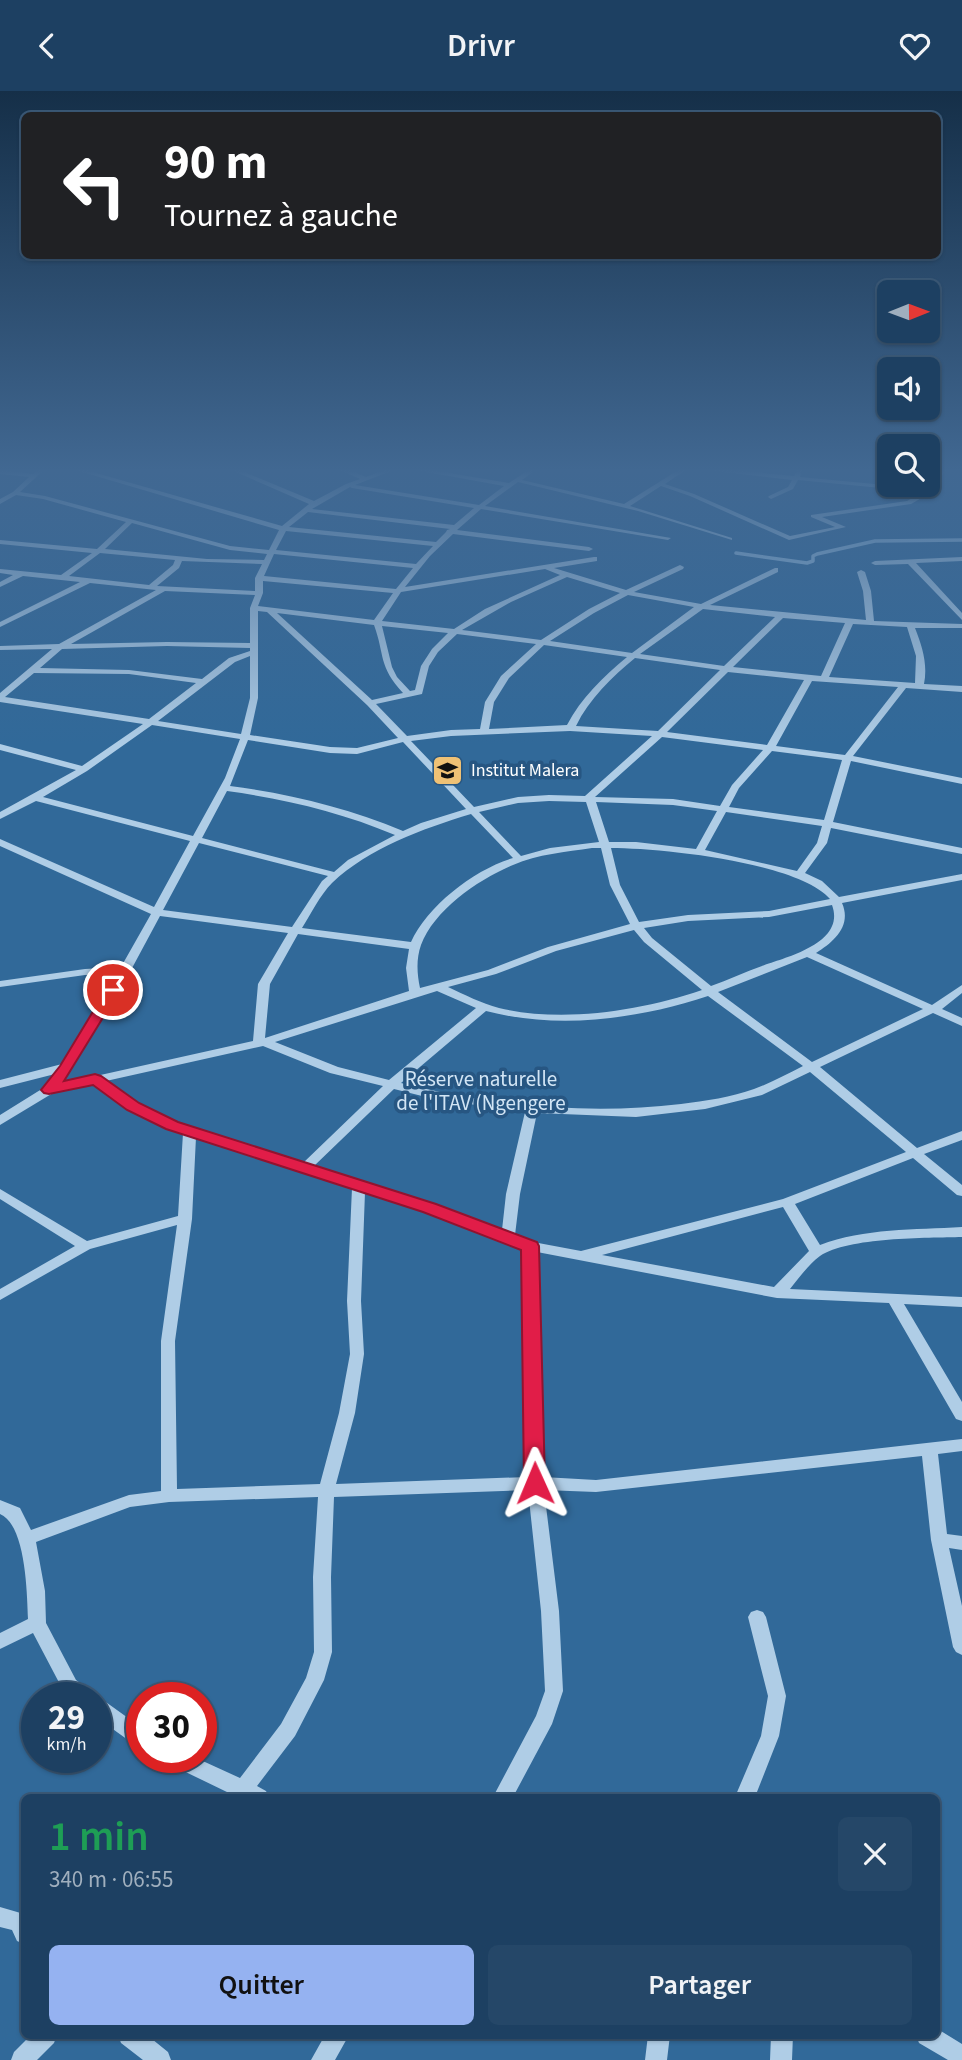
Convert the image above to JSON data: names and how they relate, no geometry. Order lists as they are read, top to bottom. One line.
{"parks":["Réserve naturelle de l'ITAV (Ngengere"],"places":{"school or university":["Institut Malera"]},"north":"right","page":{"header":"Drivr","turn":["90 m","Tournez à gauche"],"speed":"29 km/h","limit":"30","heading":["1 min","340 m · 06:55"],"buttons":["Quitter","Partager"]}}
